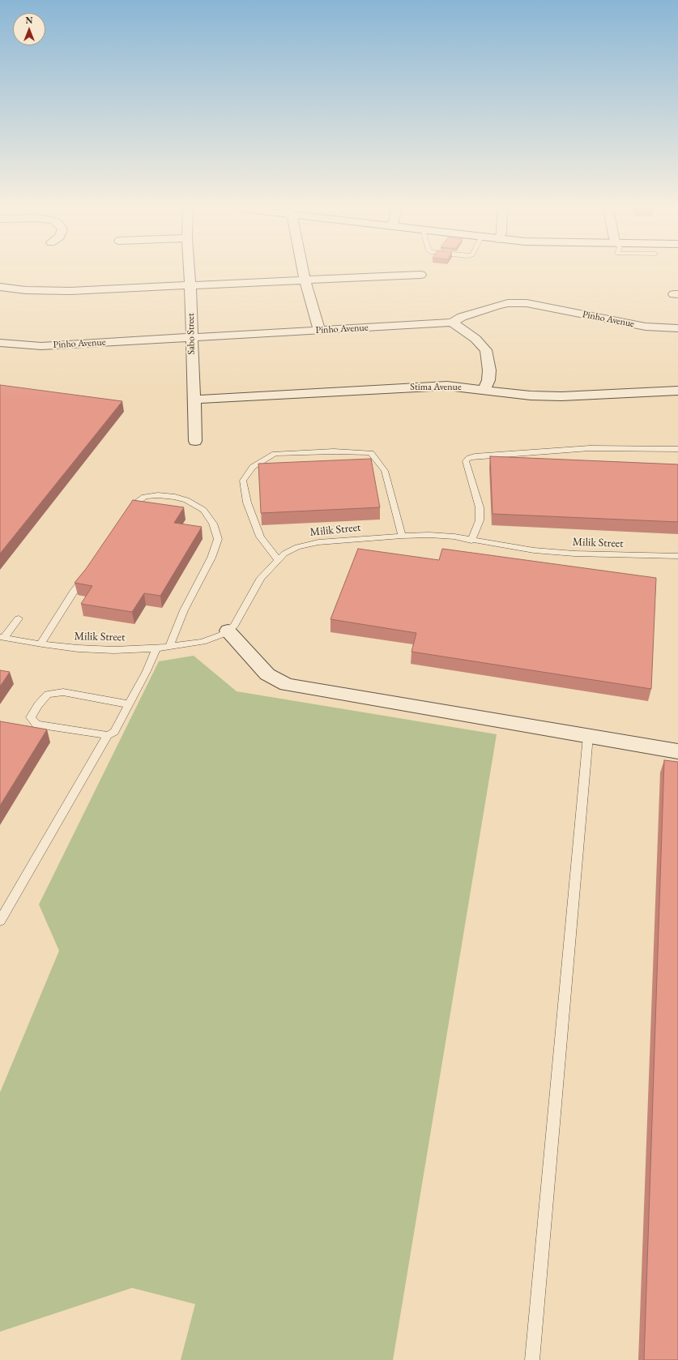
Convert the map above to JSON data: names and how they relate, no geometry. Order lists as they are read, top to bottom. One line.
{"streets":{"street":["Pinho Avenue","Sabo Street","Stima Avenue"],"lane":["Milik Street"]},"crossings":[["Pinho Avenue","Sabo Street"],["Sabo Street","Stima Avenue"]],"north":"top"}
